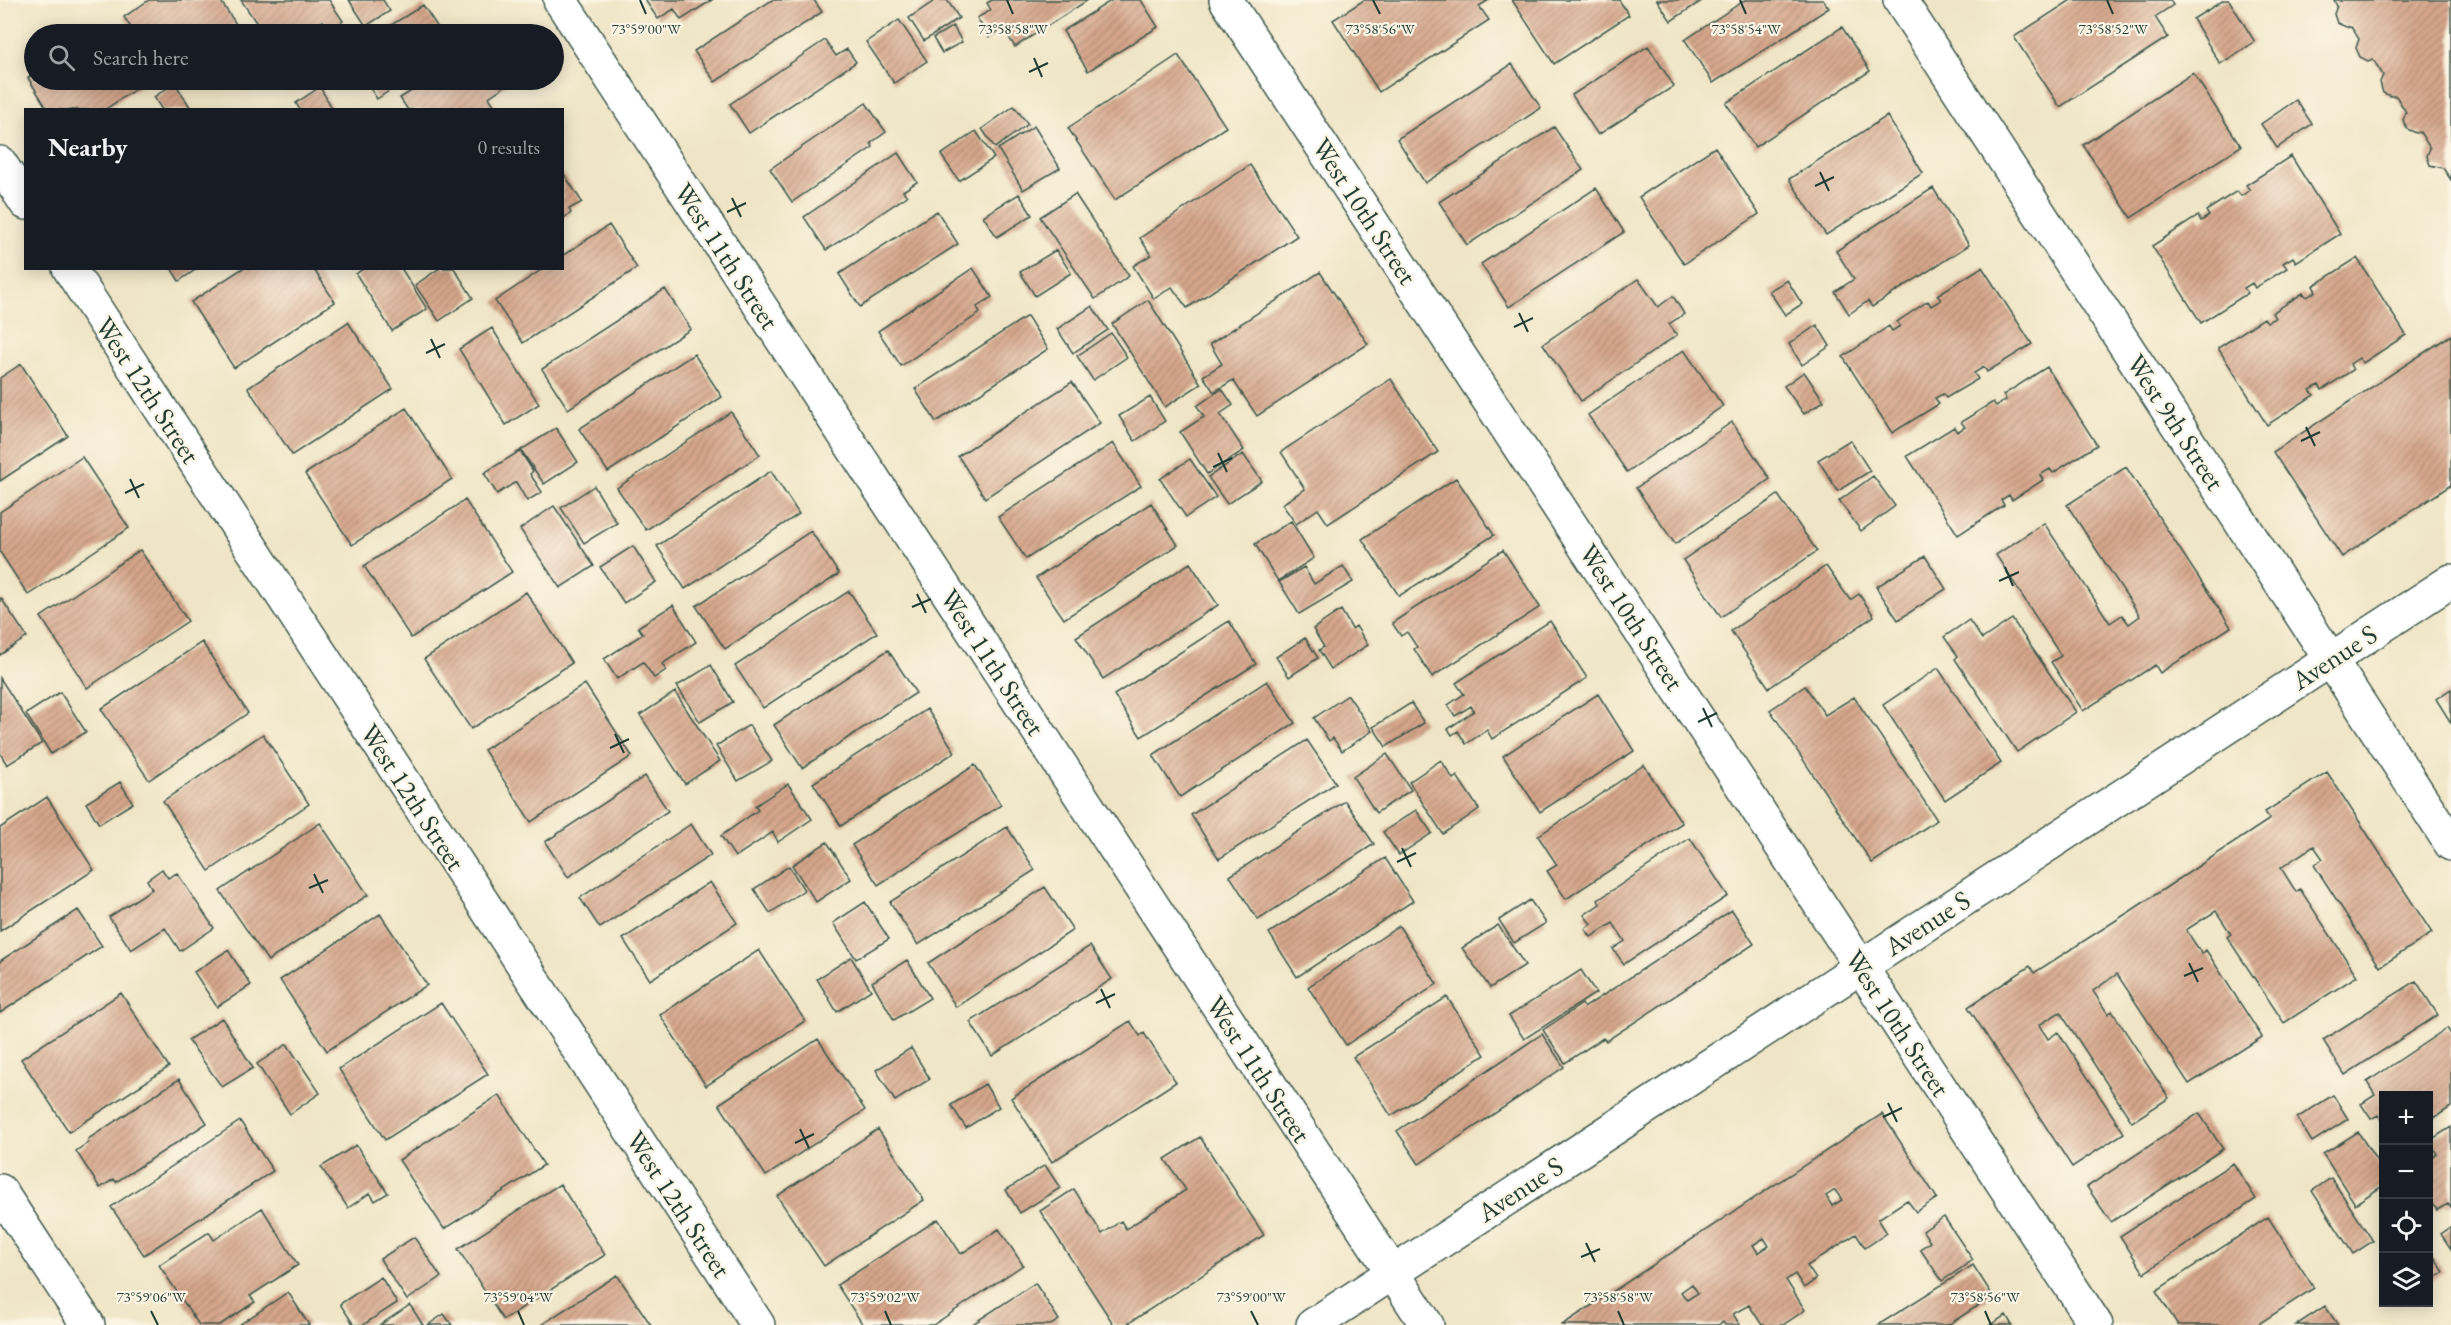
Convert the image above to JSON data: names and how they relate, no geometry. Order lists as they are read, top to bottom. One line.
{"streets":{"street":["West 10th Street","West 11th Street","West 12th Street","West 9th Street","Avenue S"]},"crossings":[["West 10th Street","Avenue S"],["West 11th Street","Avenue S"],["West 9th Street","Avenue S"]],"page":{"search":"Search here","heading":["Nearby","0 results"],"map_buttons":["+","−"]},"coordinates":["73°59'00\"W","73°58'58\"W","73°58'56\"W","73°58'54\"W","73°58'52\"W","73°59'06\"W","73°59'04\"W","73°59'02\"W"]}
